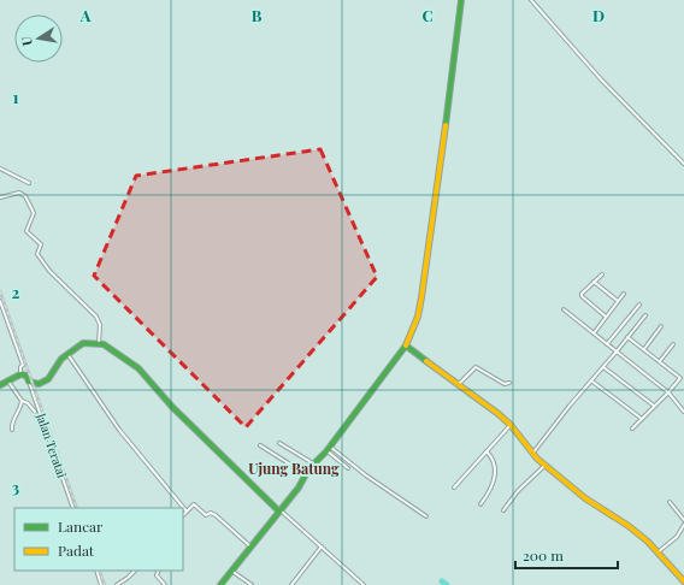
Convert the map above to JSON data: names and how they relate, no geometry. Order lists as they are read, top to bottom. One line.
{"streets":{"street":["Jalan Teratai"]},"districts":["Ujung Batung"],"legend":["Lancar","Padat"],"scale_bar":"200 m","north":"left","grid":{"columns":["A","B","C","D"],"rows":["1","2","3"]}}
